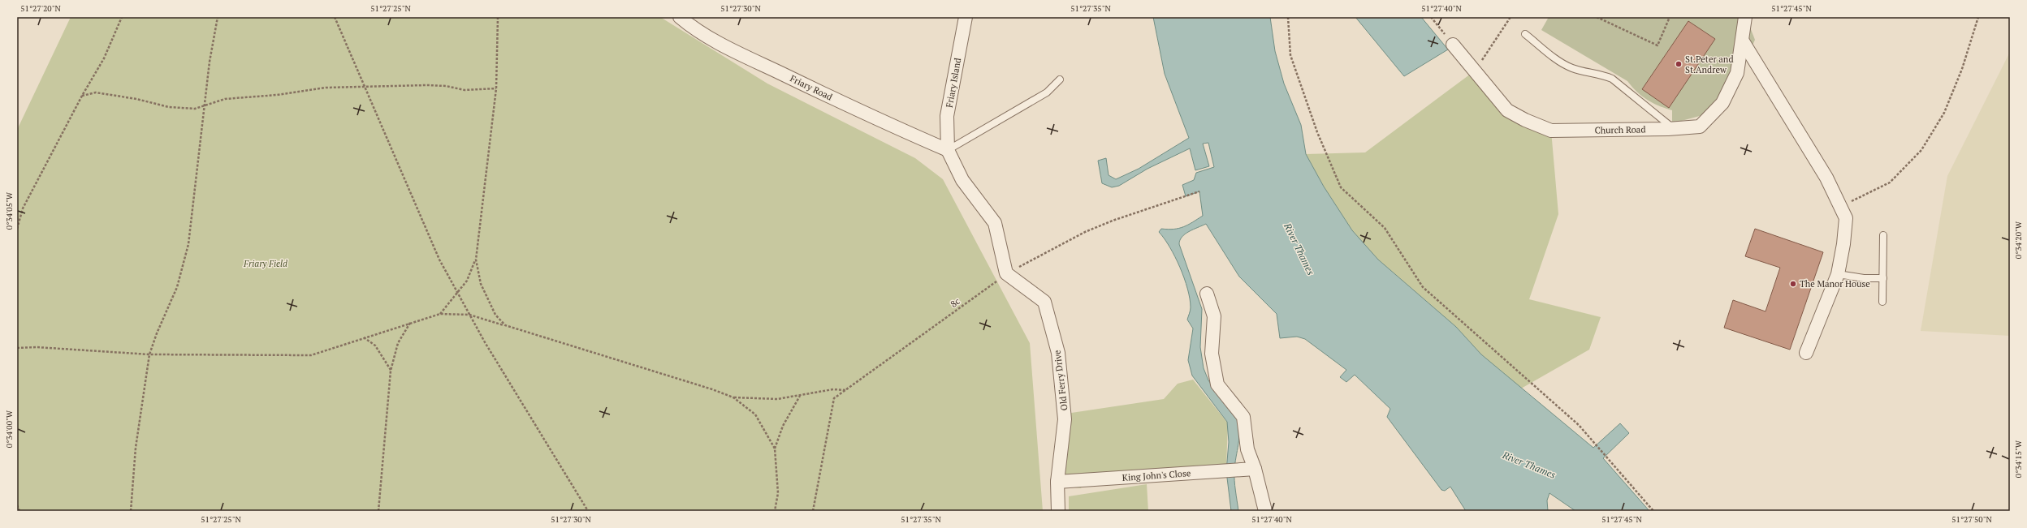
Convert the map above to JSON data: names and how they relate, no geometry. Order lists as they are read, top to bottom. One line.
{"streets":{"street":["Friary Island","Friary Road","Church Road","Old Ferry Drive","King John's Close"],"path":["8c"]},"crossings":[["Friary Island","Friary Road"],["8c","Old Ferry Drive"],["Old Ferry Drive","King John's Close"]],"water":["River Thames"],"parks":["Friary Field"],"places":["St.Peter and St.Andrew","The Manor House"],"coordinates":["51°27'20\"N","51°27'25\"N","51°27'30\"N","51°27'35\"N","51°27'40\"N","51°27'45\"N","0°34'05\"W","0°34'20\"W","0°34'00\"W","0°34'15\"W","51°27'50\"N"]}
